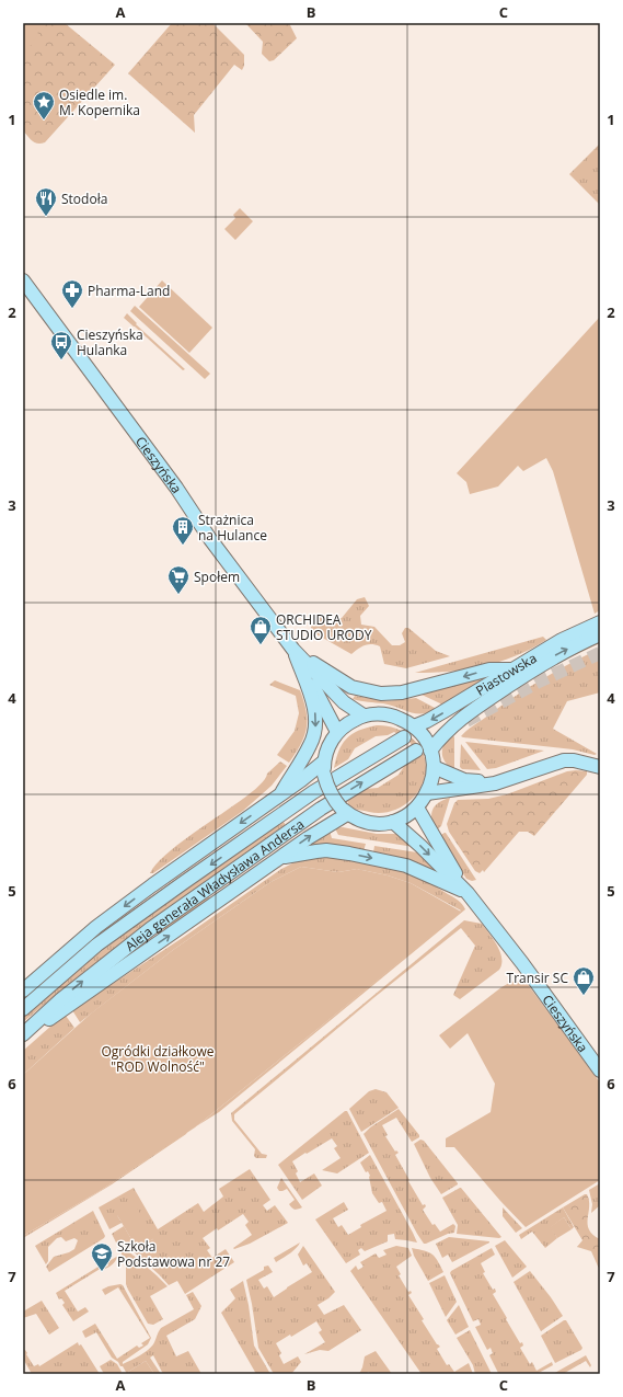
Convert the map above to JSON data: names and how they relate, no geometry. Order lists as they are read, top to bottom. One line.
{"streets":{"main road":["Cieszyńska","Piastowska","Aleja generała Władysława Andersa"]},"crossings":[["Cieszyńska","Piastowska"]],"parks":["Ogródki działkowe \"ROD Wolność\""],"places":{"place":["Osiedle im. M. Kopernika"],"restaurant":["Stodoła"],"pharmacy":["Pharma-Land"],"bus stop":["Cieszyńska Hulanka"],"building":["Strażnica na Hulance"],"supermarket":["Społem"],"shop":["ORCHIDEA STUDIO URODY","Transir SC"],"school or university":["Szkoła Podstawowa nr 27"]},"grid":{"columns":["A","B","C"],"rows":["1","2","3","4","5","6","7"]}}
